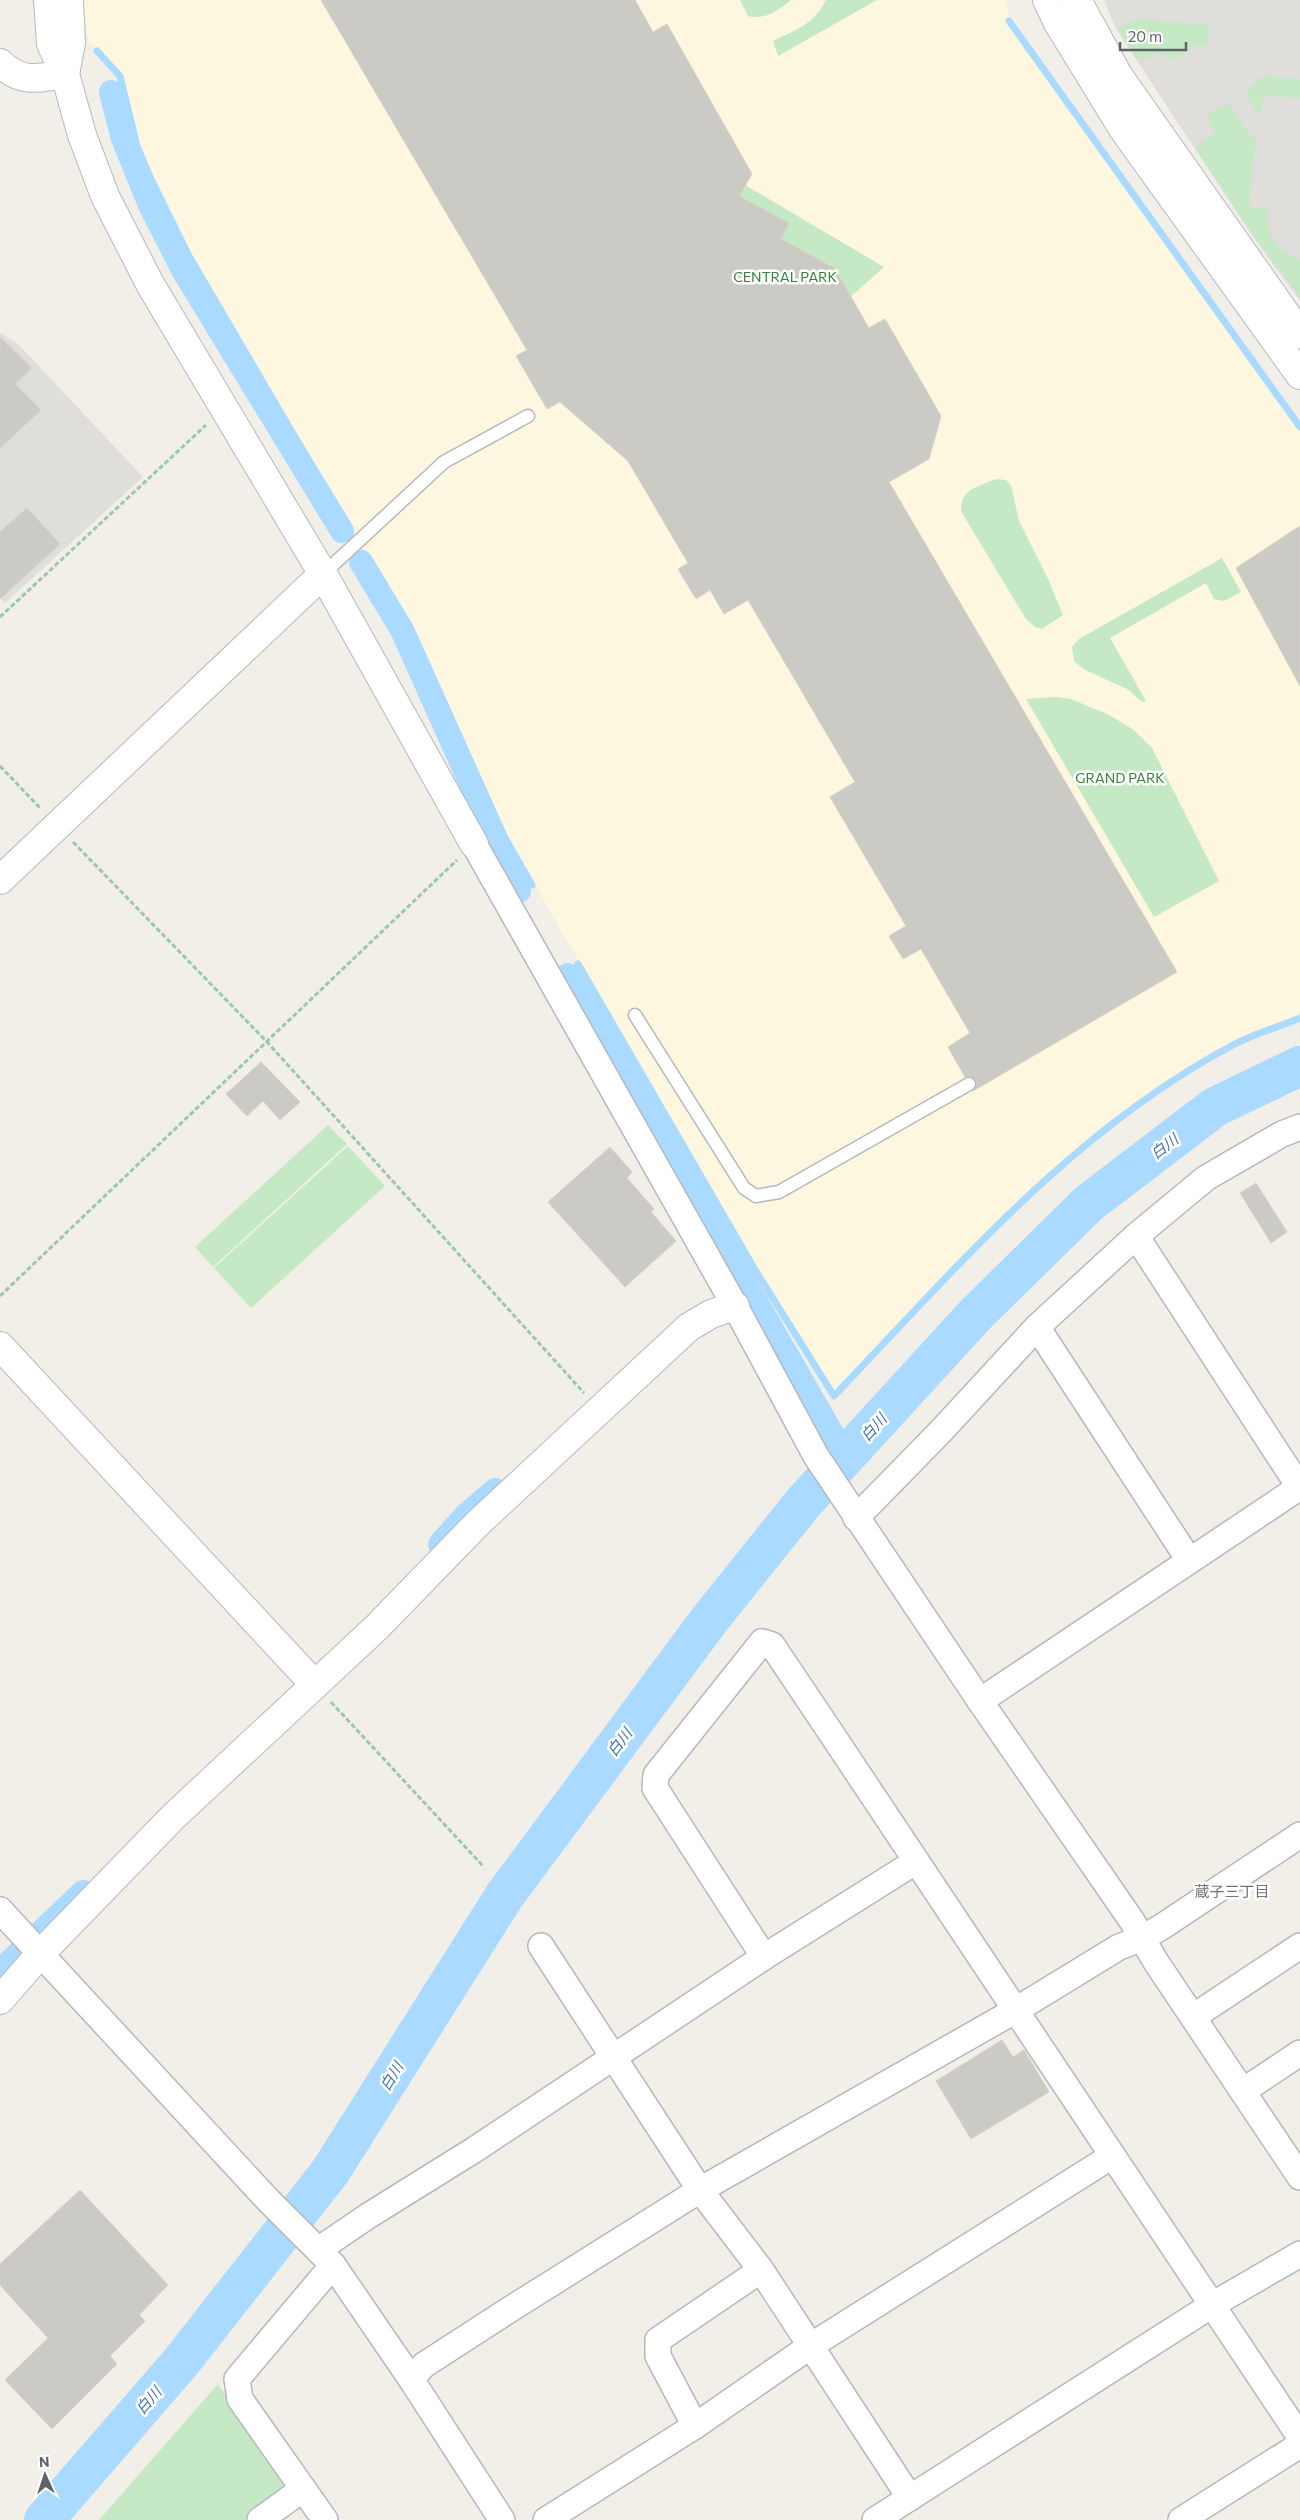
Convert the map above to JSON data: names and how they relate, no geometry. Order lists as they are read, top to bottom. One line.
{"districts":["蔵子三丁目"],"water":["白川"],"parks":["CENTRAL PARK","GRAND PARK"],"scale_bar":"20 m","north":"top"}
